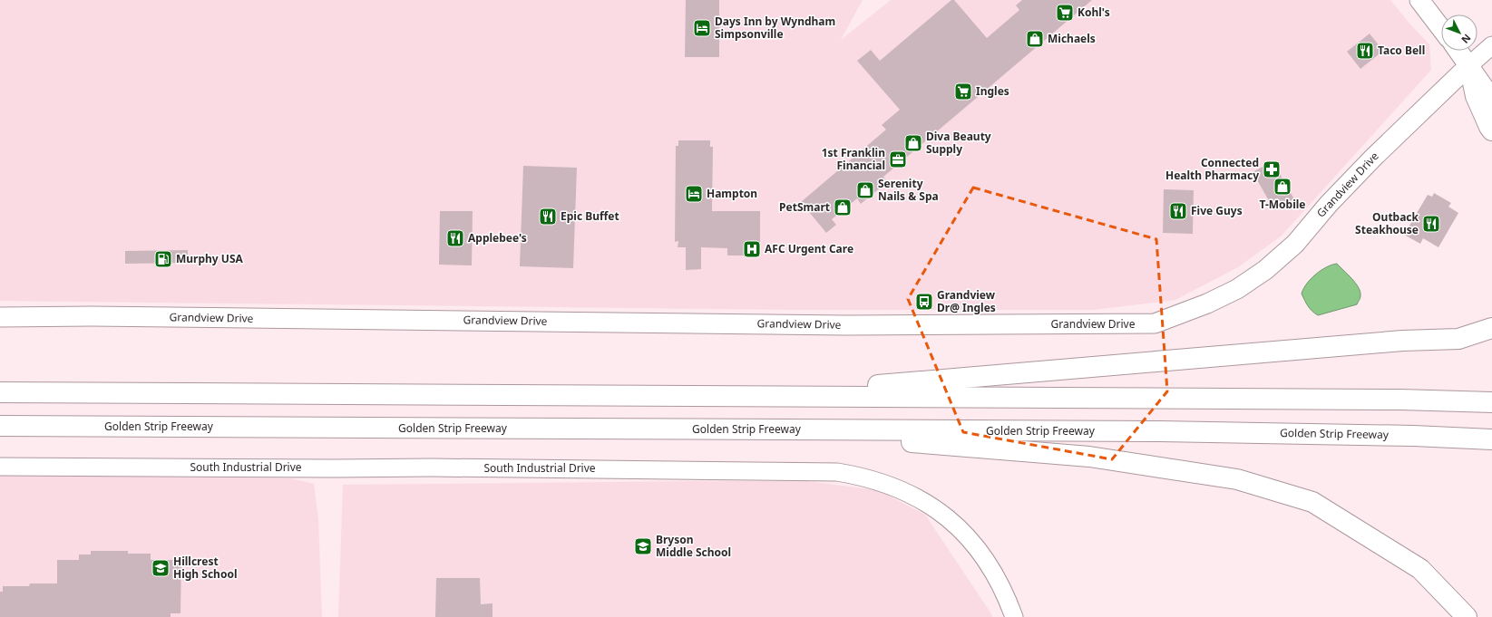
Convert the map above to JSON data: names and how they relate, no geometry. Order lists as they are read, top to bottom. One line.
{"streets":{"highway":["Golden Strip Freeway"],"main road":["Grandview Drive"],"street":["South Industrial Drive"]},"places":{"supermarket":["Kohl's","Ingles"],"hotel":["Days Inn by Wyndham Simpsonville","Hampton"],"shop":["Michaels","Diva Beauty Supply","T-Mobile","Serenity Nails & Spa","PetSmart"],"restaurant":["Taco Bell","Five Guys","Epic Buffet","Outback Steakhouse","Applebee's"],"office":["1st Franklin Financial"],"pharmacy":["Connected Health Pharmacy"],"hospital":["AFC Urgent Care"],"fuel station":["Murphy USA"],"bus stop":["Grandview Dr@ Ingles"],"school or university":["Bryson Middle School","Hillcrest High School"]},"north":"bottom right"}
